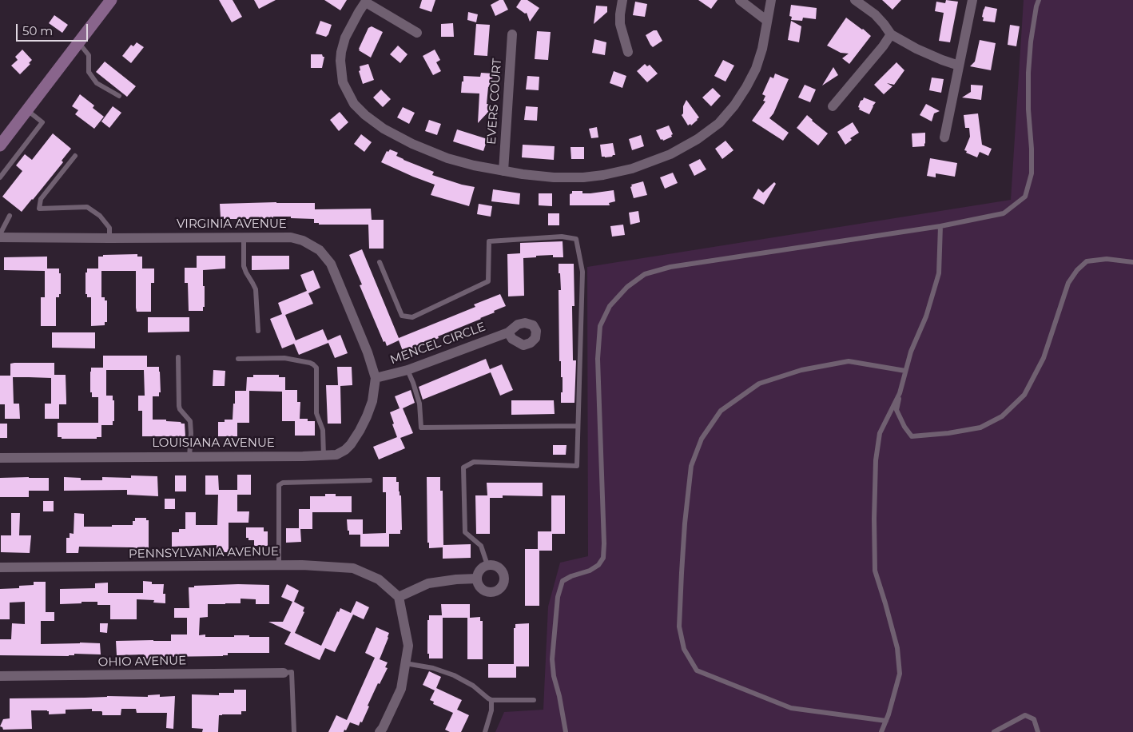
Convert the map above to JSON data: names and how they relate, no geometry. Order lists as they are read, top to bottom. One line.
{"streets":{"street":["EVERS COURT","VIRGINIA AVENUE","MENCEL CIRCLE","LOUISIANA AVENUE","PENNSYLVANIA AVENUE","OHIO AVENUE"]},"crossings":[["VIRGINIA AVENUE","MENCEL CIRCLE"],["VIRGINIA AVENUE","LOUISIANA AVENUE"],["MENCEL CIRCLE","LOUISIANA AVENUE"]],"scale_bar":"50 m"}
